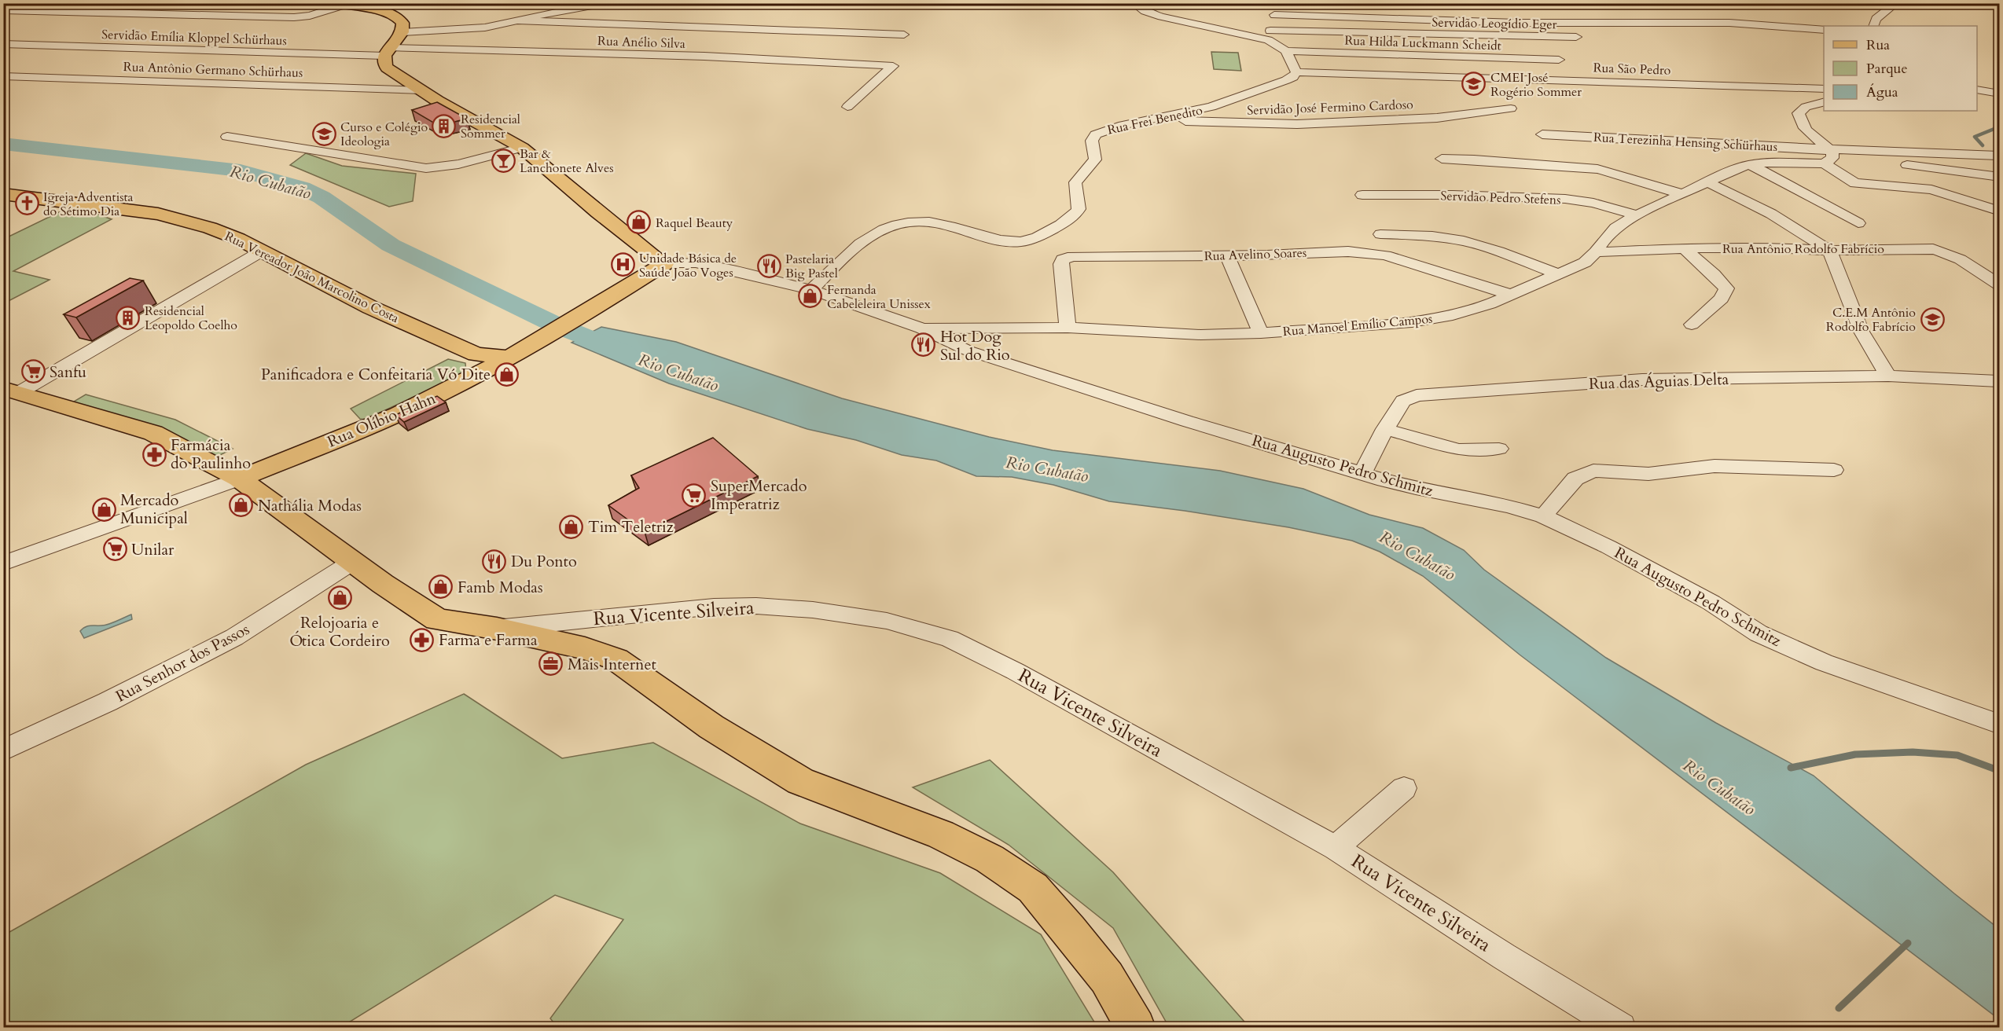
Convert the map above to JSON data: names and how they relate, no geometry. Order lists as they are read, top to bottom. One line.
{"streets":{"main road":["Rua Vereador João Marcolino Costa","Rua Olíbio Hahn"],"street":["Servidão Leogídio Eger","Servidão Emília Kloppel Schürhaus","Rua Anélio Silva","Rua Hilda Luckmann Scheidt","Rua São Pedro","Rua Antônio Germano Schürhaus","Servidão José Fermino Cardoso","Rua Frei Benedito","Rua Terezinha Hensing Schürhaus","Servidão Pedro Stefens","Rua Antônio Rodolfo Fabrício","Rua Avelino Soares","Rua Manoel Emílio Campos","Rua das Águias Delta","Rua Augusto Pedro Schmitz","Rua Vicente Silveira","Rua Senhor dos Passos"]},"crossings":[["Servidão Emília Kloppel Schürhaus","Rua Anélio Silva"],["Rua São Pedro","Rua Frei Benedito"],["Servidão José Fermino Cardoso","Rua Frei Benedito"],["Rua Frei Benedito","Rua Augusto Pedro Schmitz"],["Rua Terezinha Hensing Schürhaus","Rua Manoel Emílio Campos"],["Servidão Pedro Stefens","Rua Manoel Emílio Campos"],["Rua Antônio Rodolfo Fabrício","Rua Manoel Emílio Campos"],["Rua Avelino Soares","Rua Manoel Emílio Campos"],["Rua Vereador João Marcolino Costa","Rua Olíbio Hahn"],["Rua Manoel Emílio Campos","Rua Augusto Pedro Schmitz"],["Rua das Águias Delta","Rua Augusto Pedro Schmitz"],["Rua Olíbio Hahn","Rua Augusto Pedro Schmitz"]],"water":["Rio Cubatão"],"places":{"school or university":["CMEI José Rogério Sommer","Curso e Colégio Ideologia","C.E.M Antônio Rodolfo Fabrício"],"building":["Residencial Sommer","Residencial Leopoldo Coelho"],"bar":["Bar & Lanchonete Alves"],"church":["Igreja Adventista do Sétimo Dia"],"shop":["Raquel Beauty","Fernanda Cabeleleira Unissex","Panificadora e Confeitaria Vó Dite","Nathália Modas","Mercado Municipal","Tim Teletriz","Famb Modas","Relojoaria e Ótica Cordeiro"],"hospital":["Unidade Básica de Saúde João Voges"],"restaurant":["Pastelaria Big Pastel","Hot Dog Sul do Rio","Du Ponto"],"supermarket":["Sanfu","SuperMercado Imperatriz","Unilar"],"pharmacy":["Farmácia do Paulinho","Farma e Farma"],"office":["Mais Internet"]},"legend":["Rua","Parque","Água"]}
